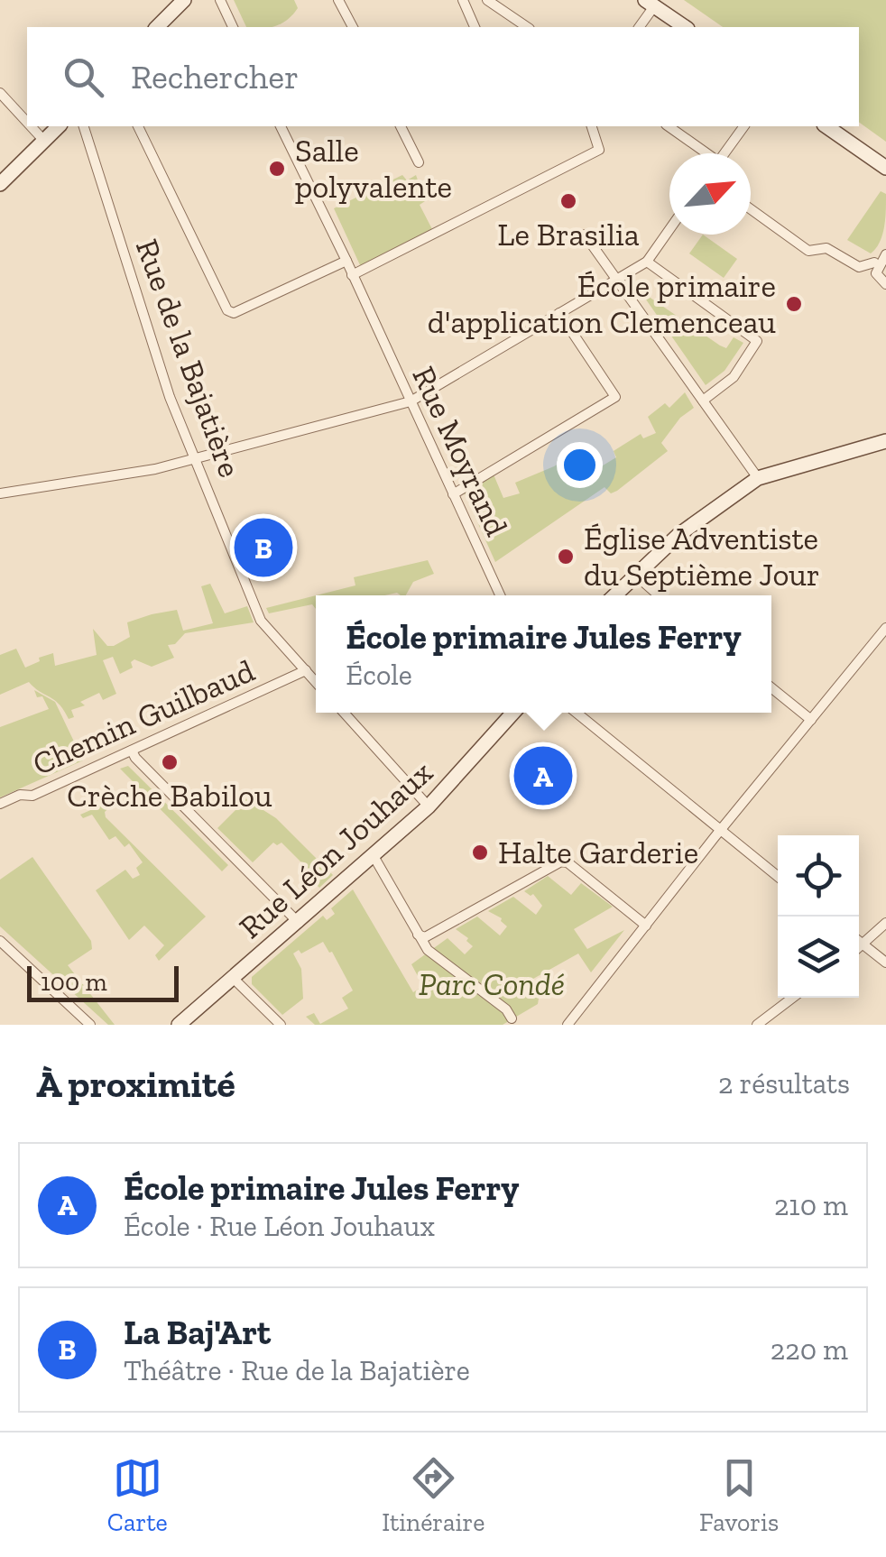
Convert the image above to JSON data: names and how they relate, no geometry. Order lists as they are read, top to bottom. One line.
{"streets":{"street":["Rue de la Bajatière","Rue Moyrand","Chemin Guilbaud","Rue Léon Jouhaux"]},"crossings":[["Rue de la Bajatière","Chemin Guilbaud"]],"parks":["Parc Condé"],"places":["Salle polyvalente","Le Brasilia","École primaire d'application Clemenceau","Église Adventiste du Septième Jour","Crèche Babilou","Halte Garderie"],"scale_bar":"100 m","north":"top right","page":{"search":"Rechercher","pins":["B","A"],"popup":["École primaire Jules Ferry","École"],"scale":"100 m","heading":["À proximité","2 résultats"],"list":[{"mark":"A","name":"École primaire Jules Ferry","note":"École · Rue Léon Jouhaux","value":"210 m"},{"mark":"B","name":"La Baj'Art","note":"Théâtre · Rue de la Bajatière","value":"220 m"}],"nav":["Carte","Itinéraire","Favoris"]}}
